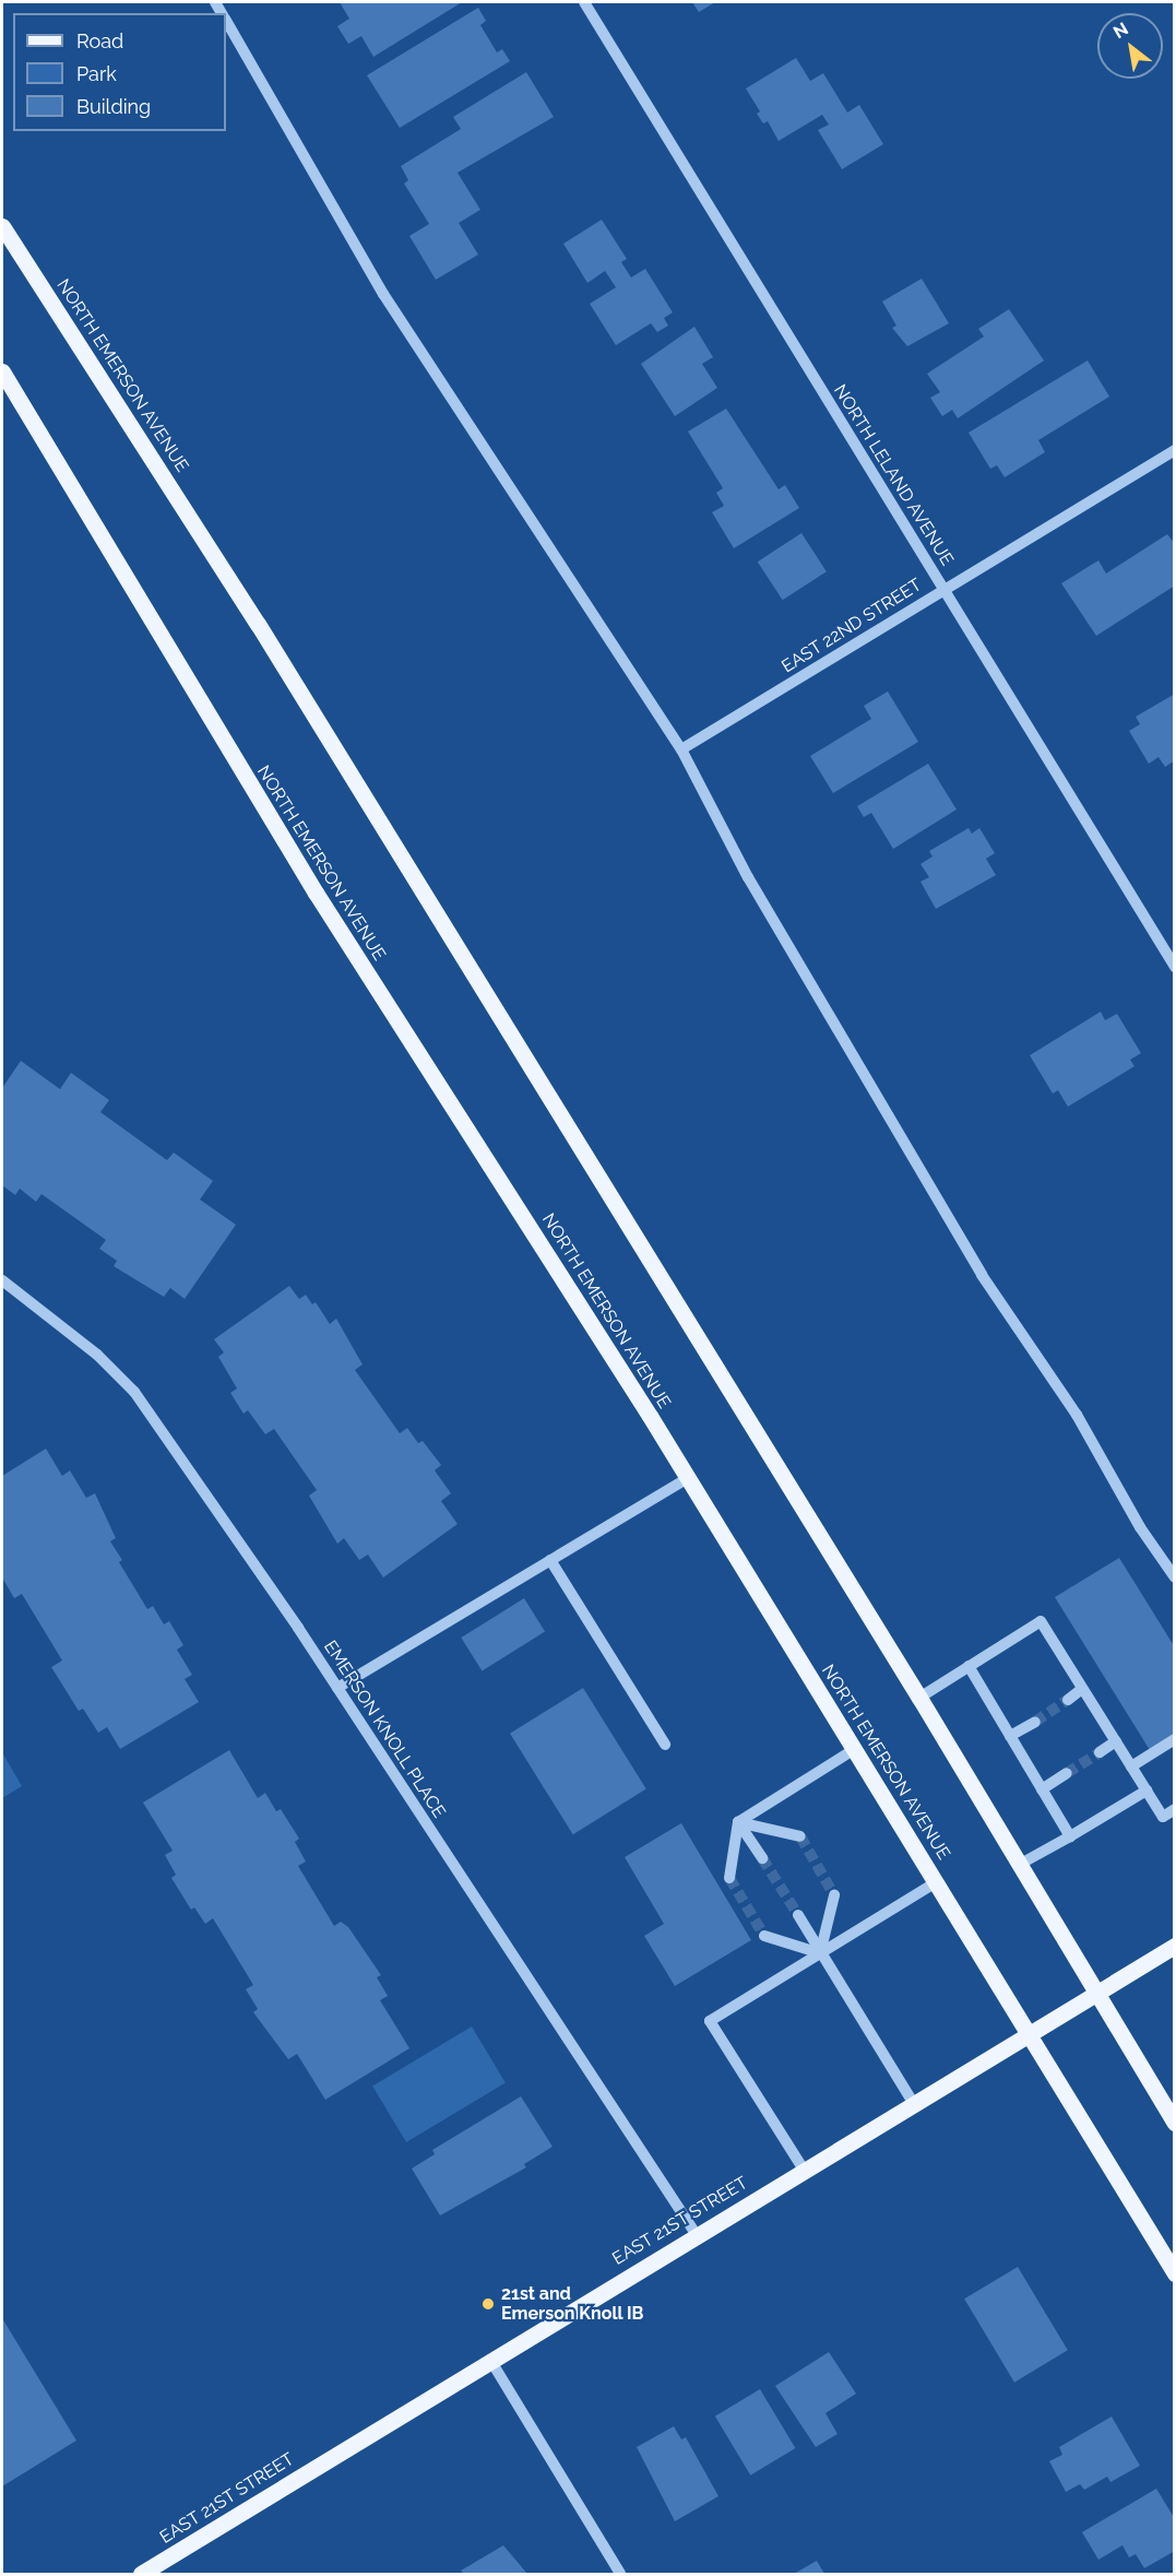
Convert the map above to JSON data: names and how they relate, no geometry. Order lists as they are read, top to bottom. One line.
{"streets":{"main road":["NORTH EMERSON AVENUE","EAST 21ST STREET"],"street":["NORTH LELAND AVENUE","EAST 22ND STREET","EMERSON KNOLL PLACE"]},"crossings":[["NORTH EMERSON AVENUE","EAST 21ST STREET"],["NORTH LELAND AVENUE","EAST 22ND STREET"],["EMERSON KNOLL PLACE","EAST 21ST STREET"]],"places":["21st and Emerson Knoll IB"],"legend":["Road","Park","Building"],"north":"top left"}
